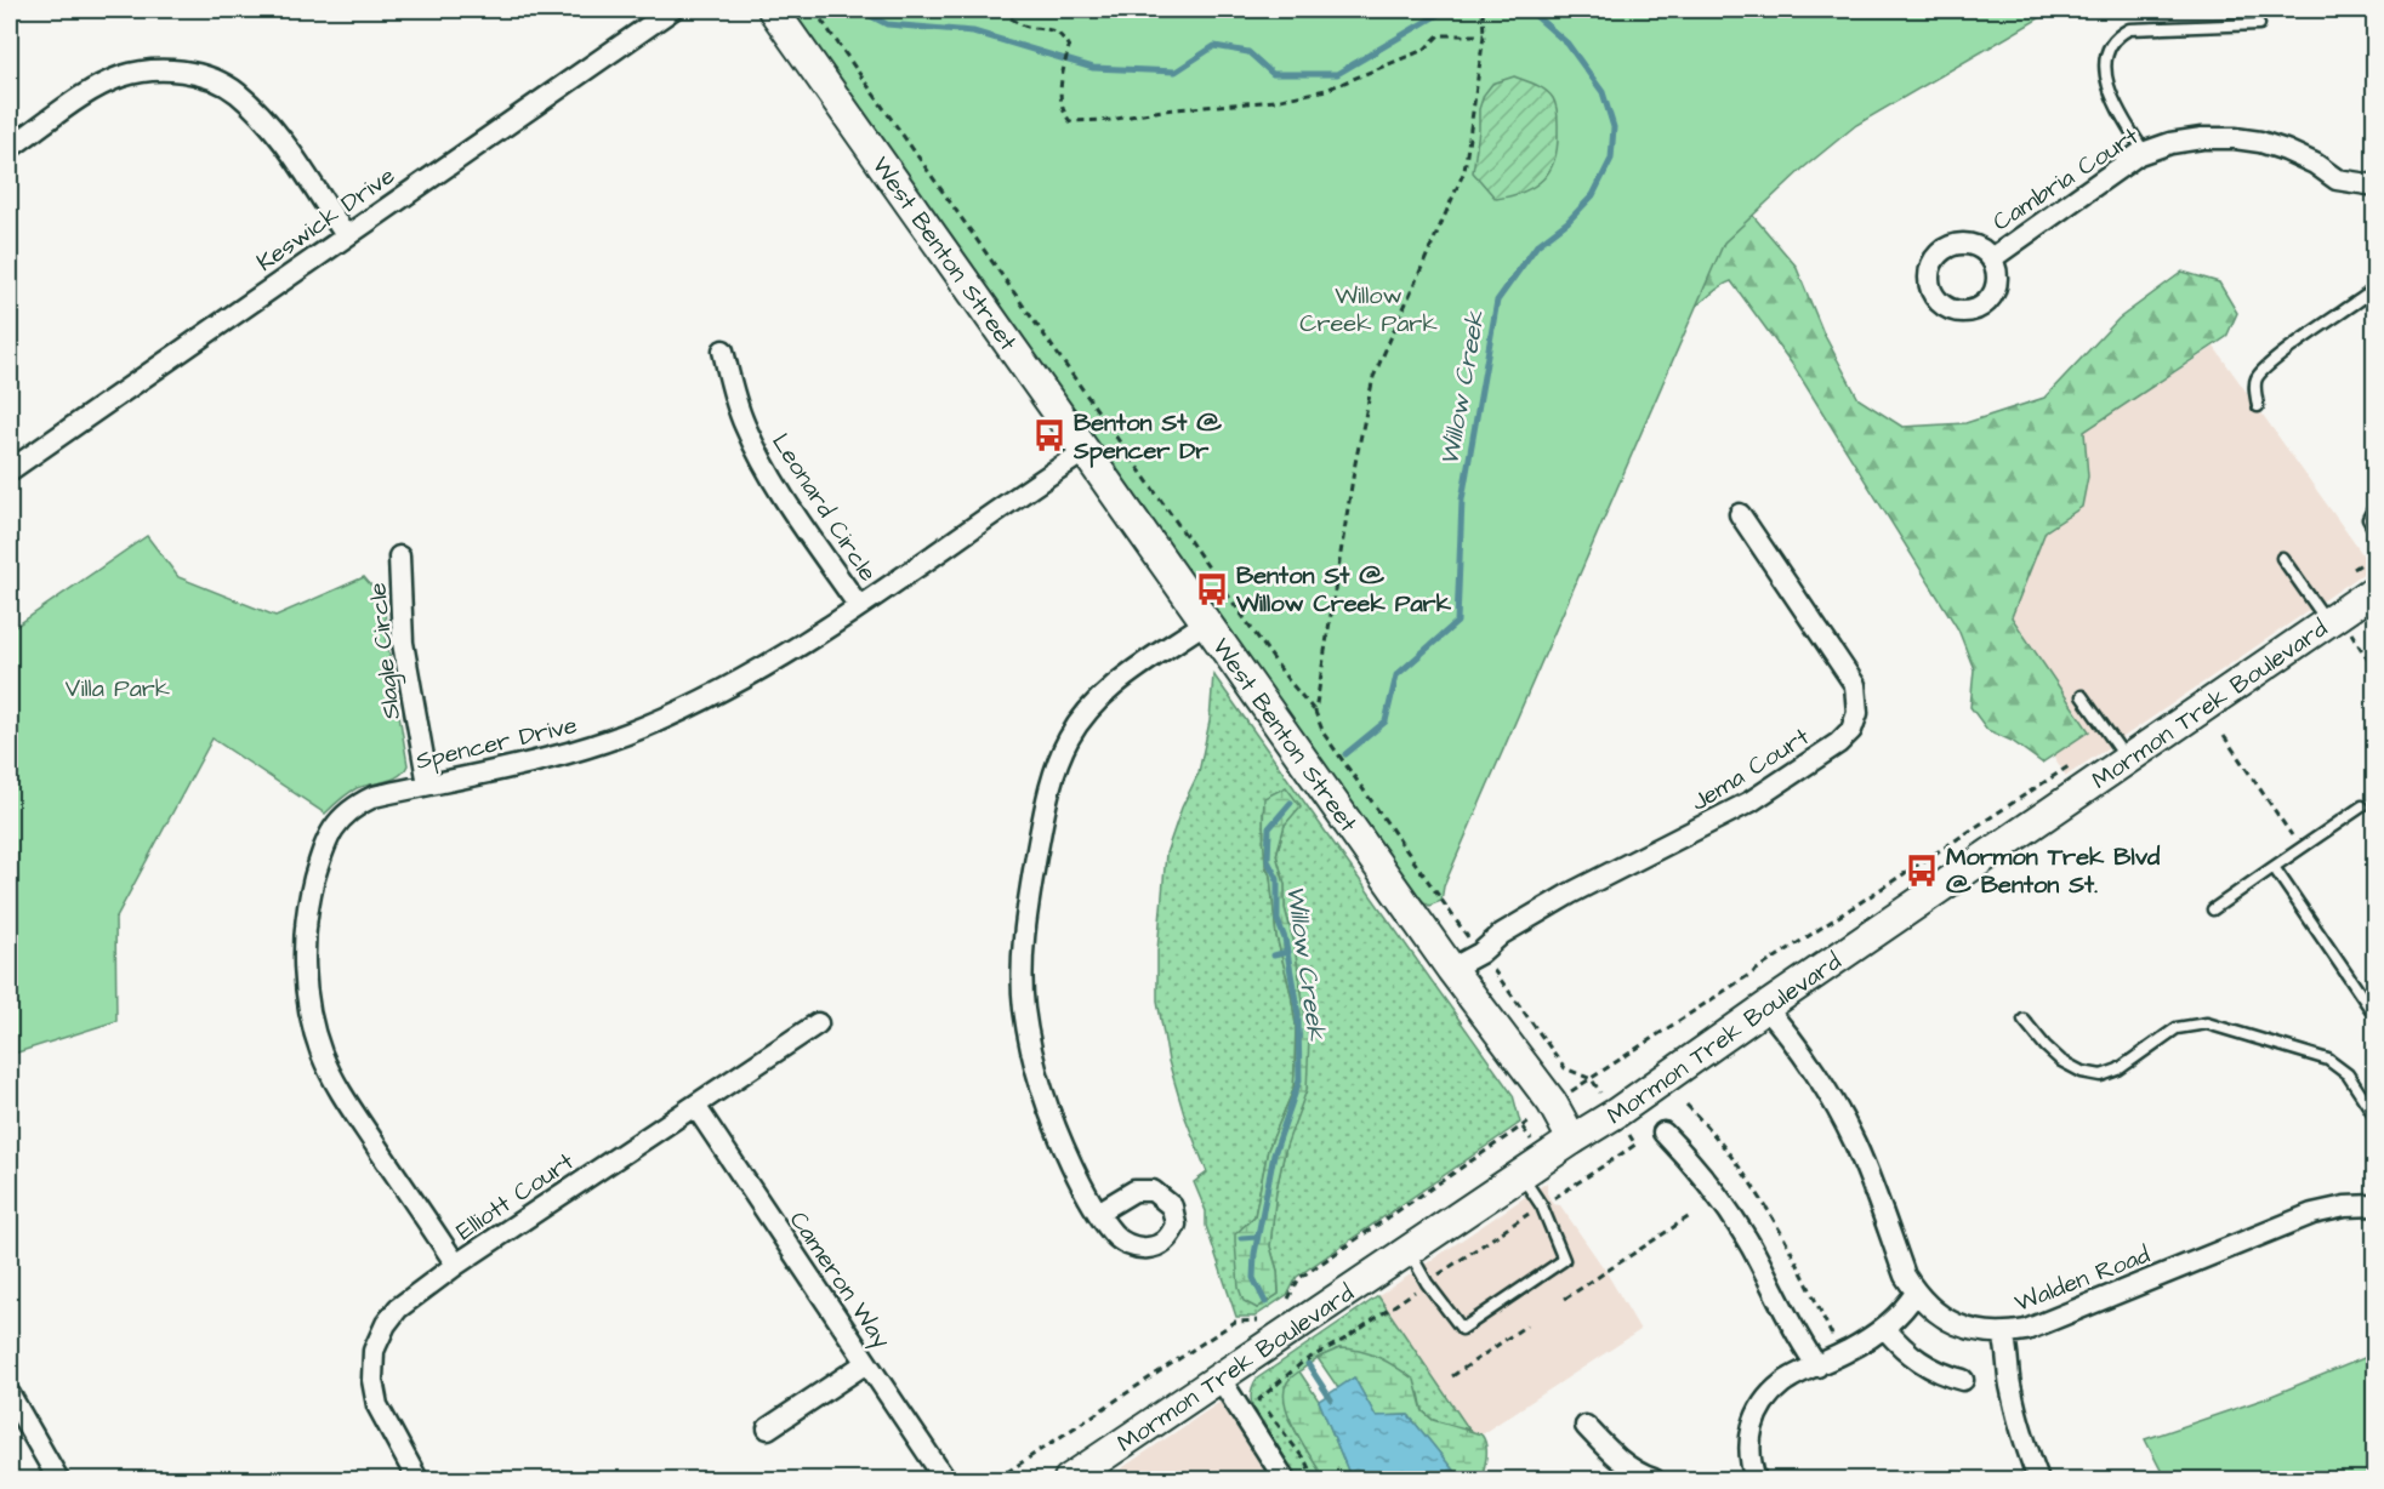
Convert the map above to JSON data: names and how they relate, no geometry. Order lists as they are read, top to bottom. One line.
{"streets":{"main road":["West Benton Street","Mormon Trek Boulevard"],"street":["Cambria Court","Keswick Drive","Leonard Circle","Slagle Circle","Spencer Drive","Jema Court","Elliott Court","Walden Road","Cameron Way"]},"crossings":[["West Benton Street","Mormon Trek Boulevard"],["West Benton Street","Spencer Drive"],["West Benton Street","Jema Court"],["Leonard Circle","Spencer Drive"],["Slagle Circle","Spencer Drive"],["Mormon Trek Boulevard","Walden Road"],["Spencer Drive","Elliott Court"],["Elliott Court","Cameron Way"]],"water":["Willow Creek"],"parks":["Willow Creek Park","Villa Park"],"places":{"bus stop":["Benton St @ Spencer Dr","Benton St @ Willow Creek Park","Mormon Trek Blvd @ Benton St."]}}
